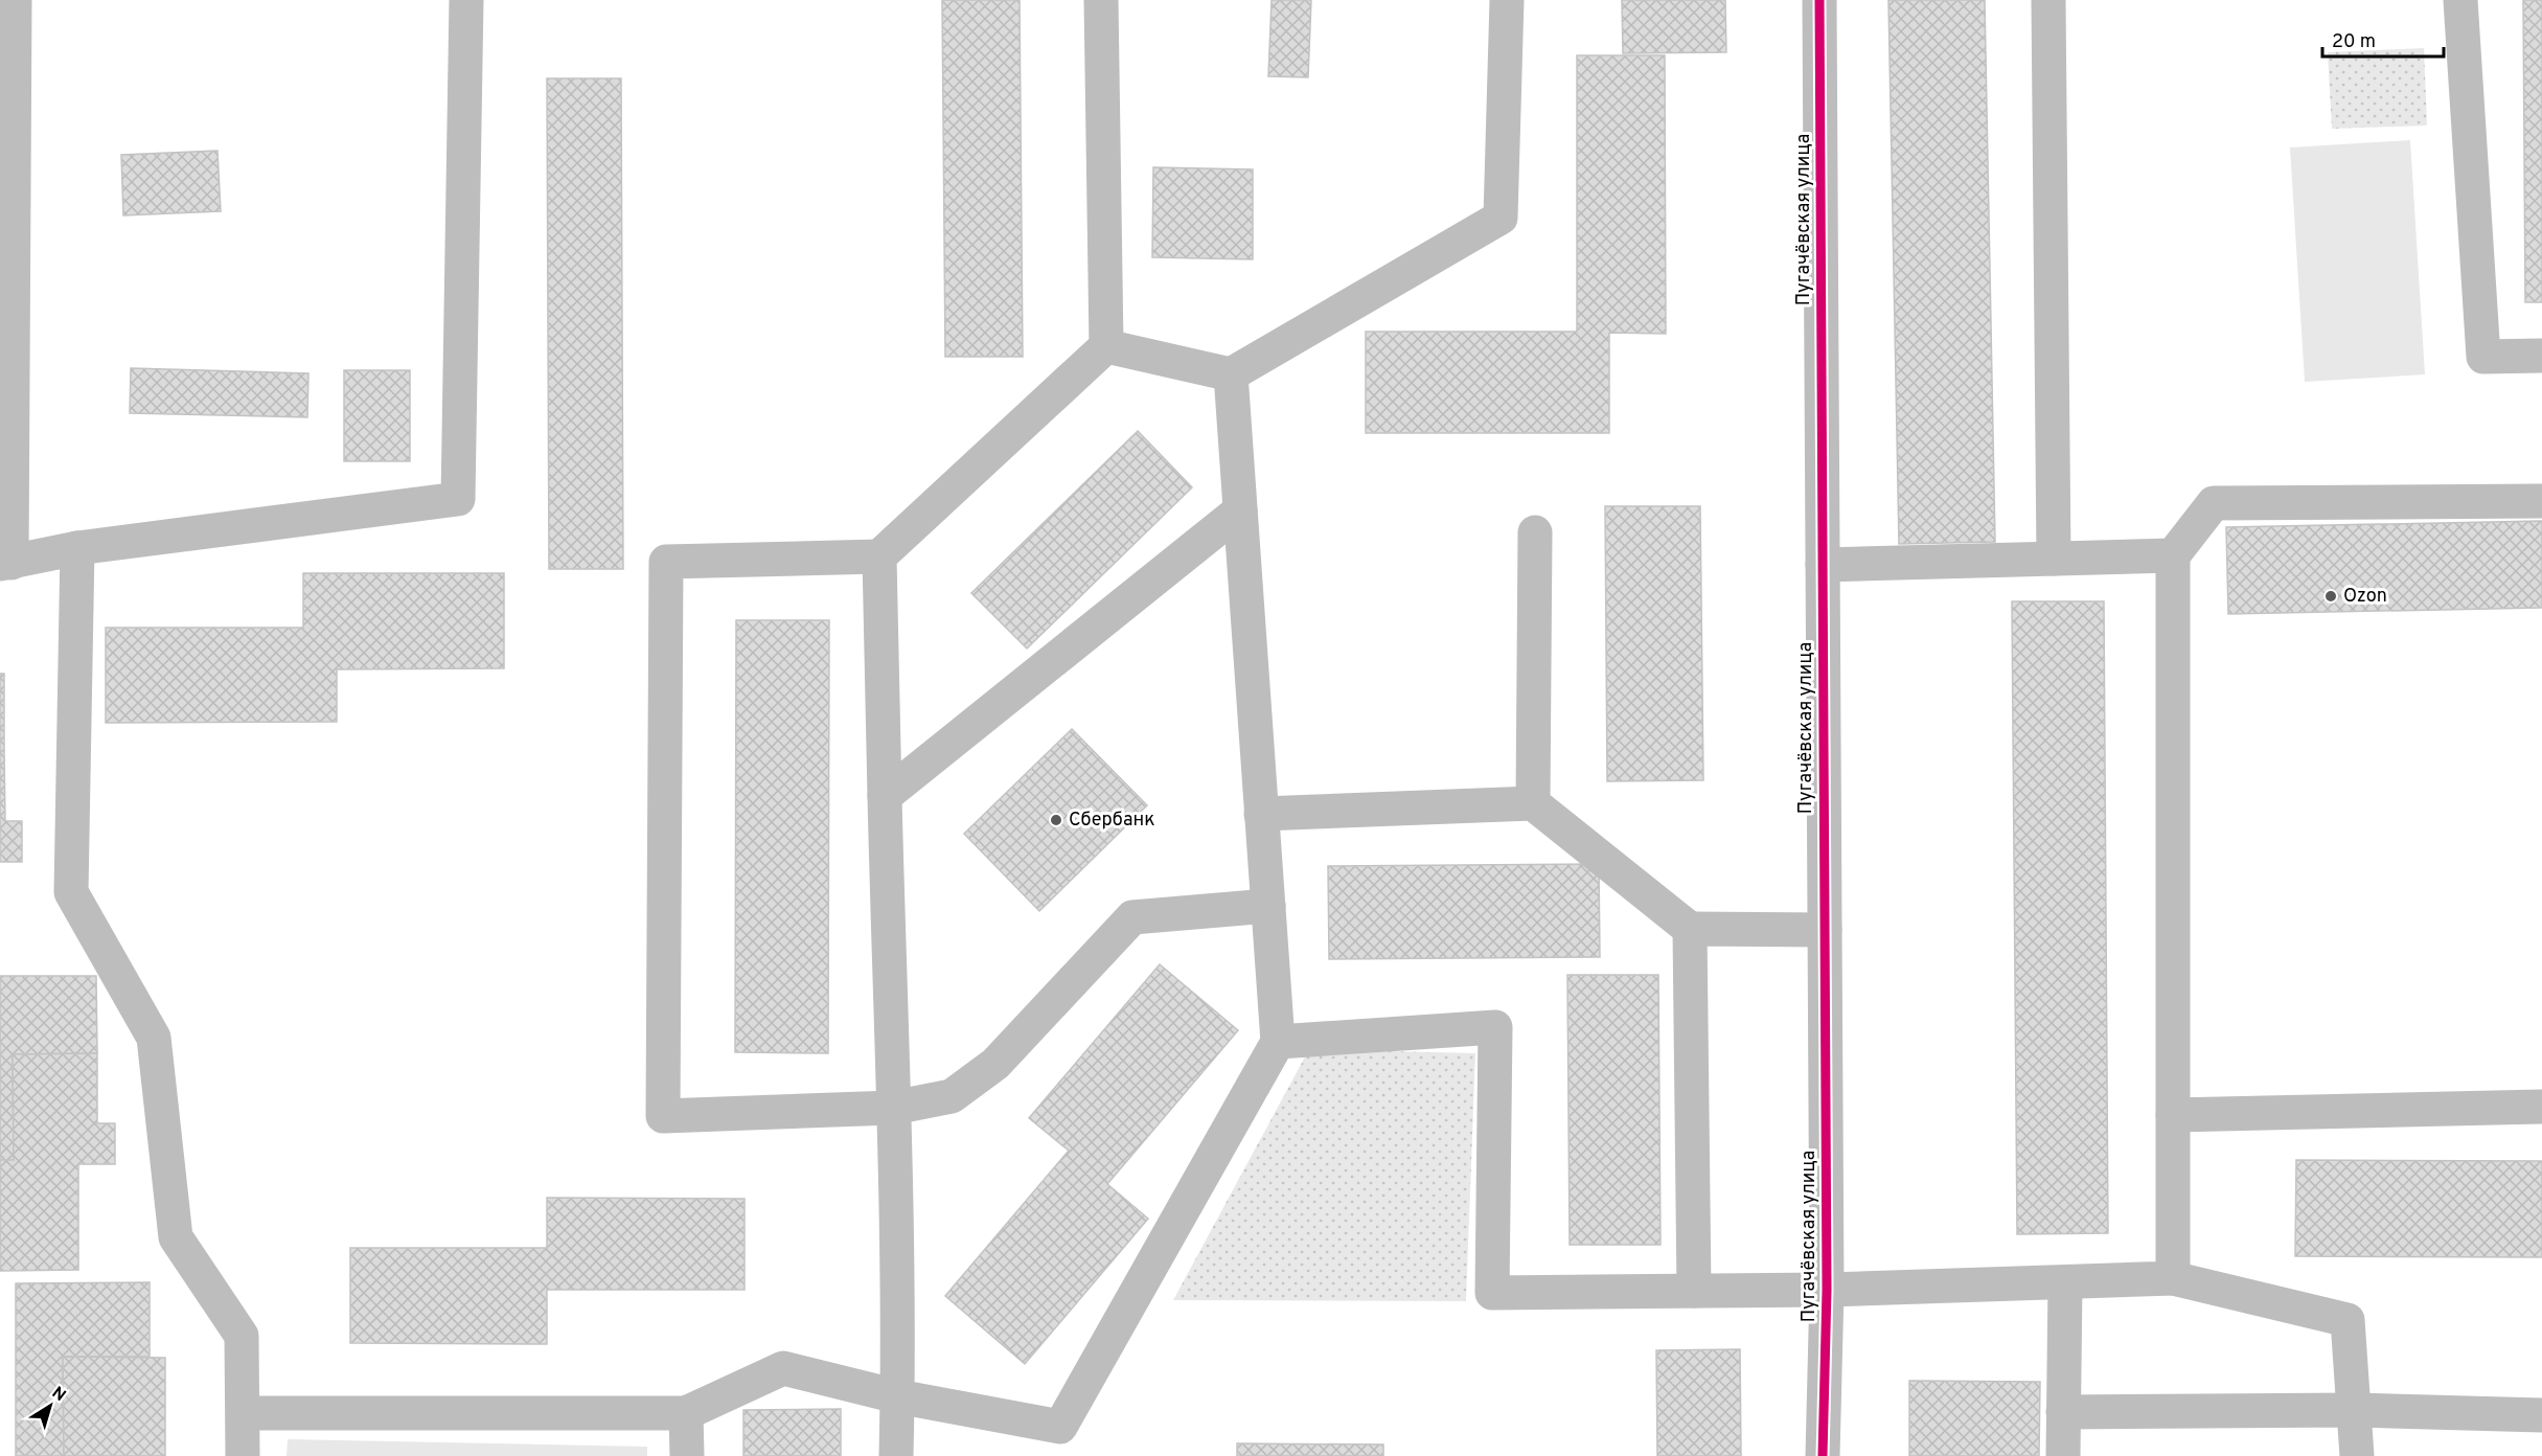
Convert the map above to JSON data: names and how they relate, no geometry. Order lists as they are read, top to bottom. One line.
{"streets":{"street":["Пугачёвская улица"]},"places":["Ozon","Сбербанк"],"scale_bar":"20 m","north":"top right"}
